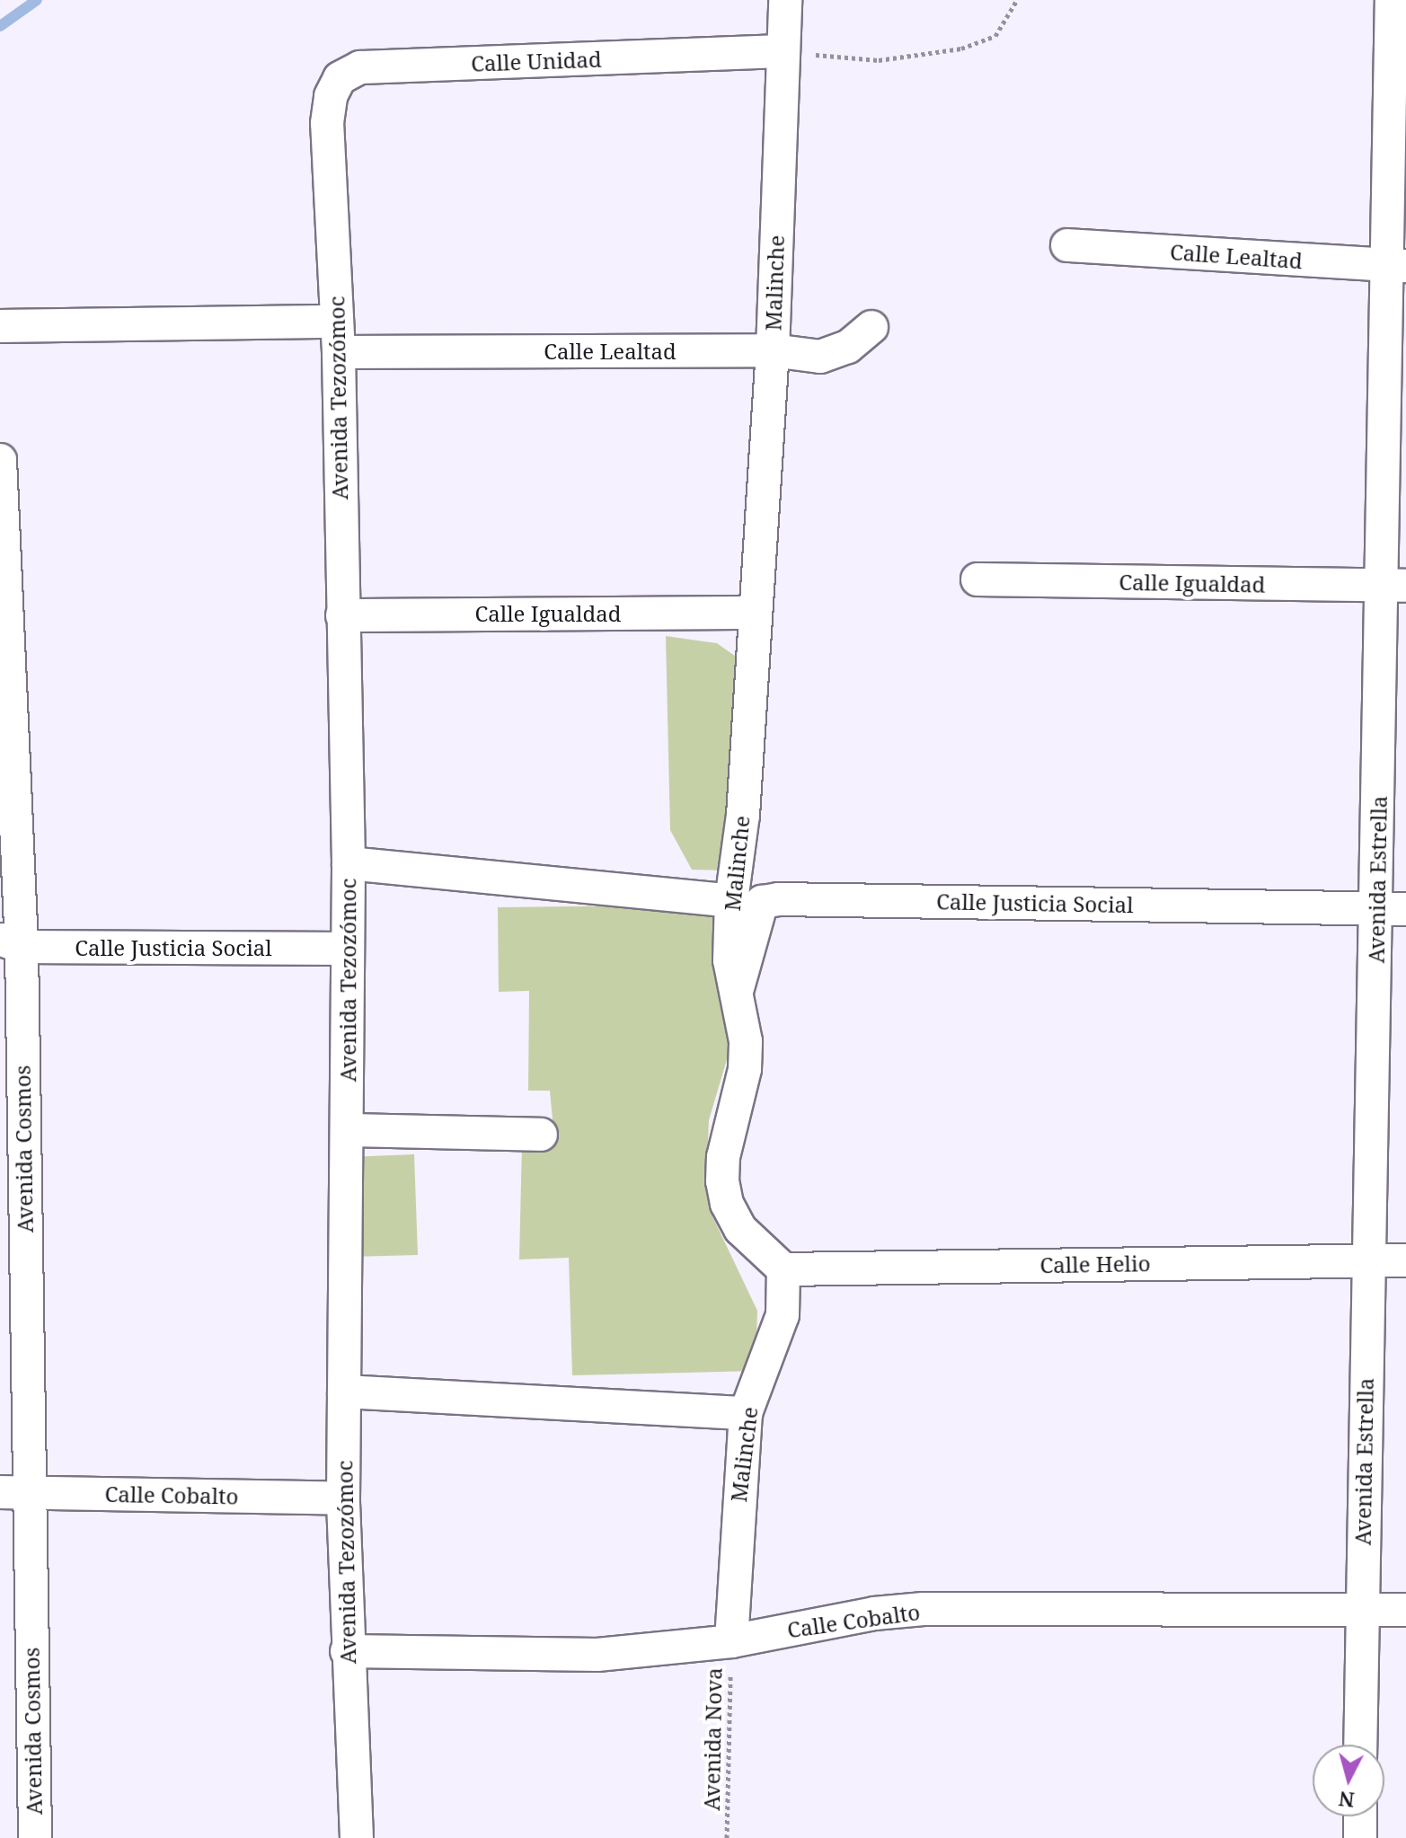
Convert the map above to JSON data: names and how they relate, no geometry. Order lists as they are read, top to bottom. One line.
{"streets":{"street":["Calle Unidad","Calle Lealtad","Malinche","Avenida Tezozómoc","Calle Igualdad","Avenida Estrella","Calle Justicia Social","Avenida Cosmos","Calle Helio","Calle Cobalto"],"path":["Avenida Nova"]},"crossings":[["Calle Unidad","Malinche"],["Calle Unidad","Avenida Tezozómoc"],["Calle Lealtad","Malinche"],["Calle Lealtad","Avenida Tezozómoc"],["Calle Lealtad","Avenida Estrella"],["Malinche","Calle Igualdad"],["Malinche","Calle Justicia Social"],["Malinche","Calle Helio"],["Malinche","Calle Cobalto"],["Malinche","Avenida Nova"],["Avenida Tezozómoc","Calle Igualdad"],["Avenida Tezozómoc","Calle Justicia Social"],["Avenida Tezozómoc","Calle Cobalto"],["Calle Igualdad","Avenida Estrella"],["Avenida Estrella","Calle Justicia Social"],["Avenida Estrella","Calle Helio"],["Avenida Estrella","Calle Cobalto"],["Calle Justicia Social","Avenida Cosmos"],["Avenida Cosmos","Calle Cobalto"],["Calle Cobalto","Avenida Nova"]],"north":"bottom"}
